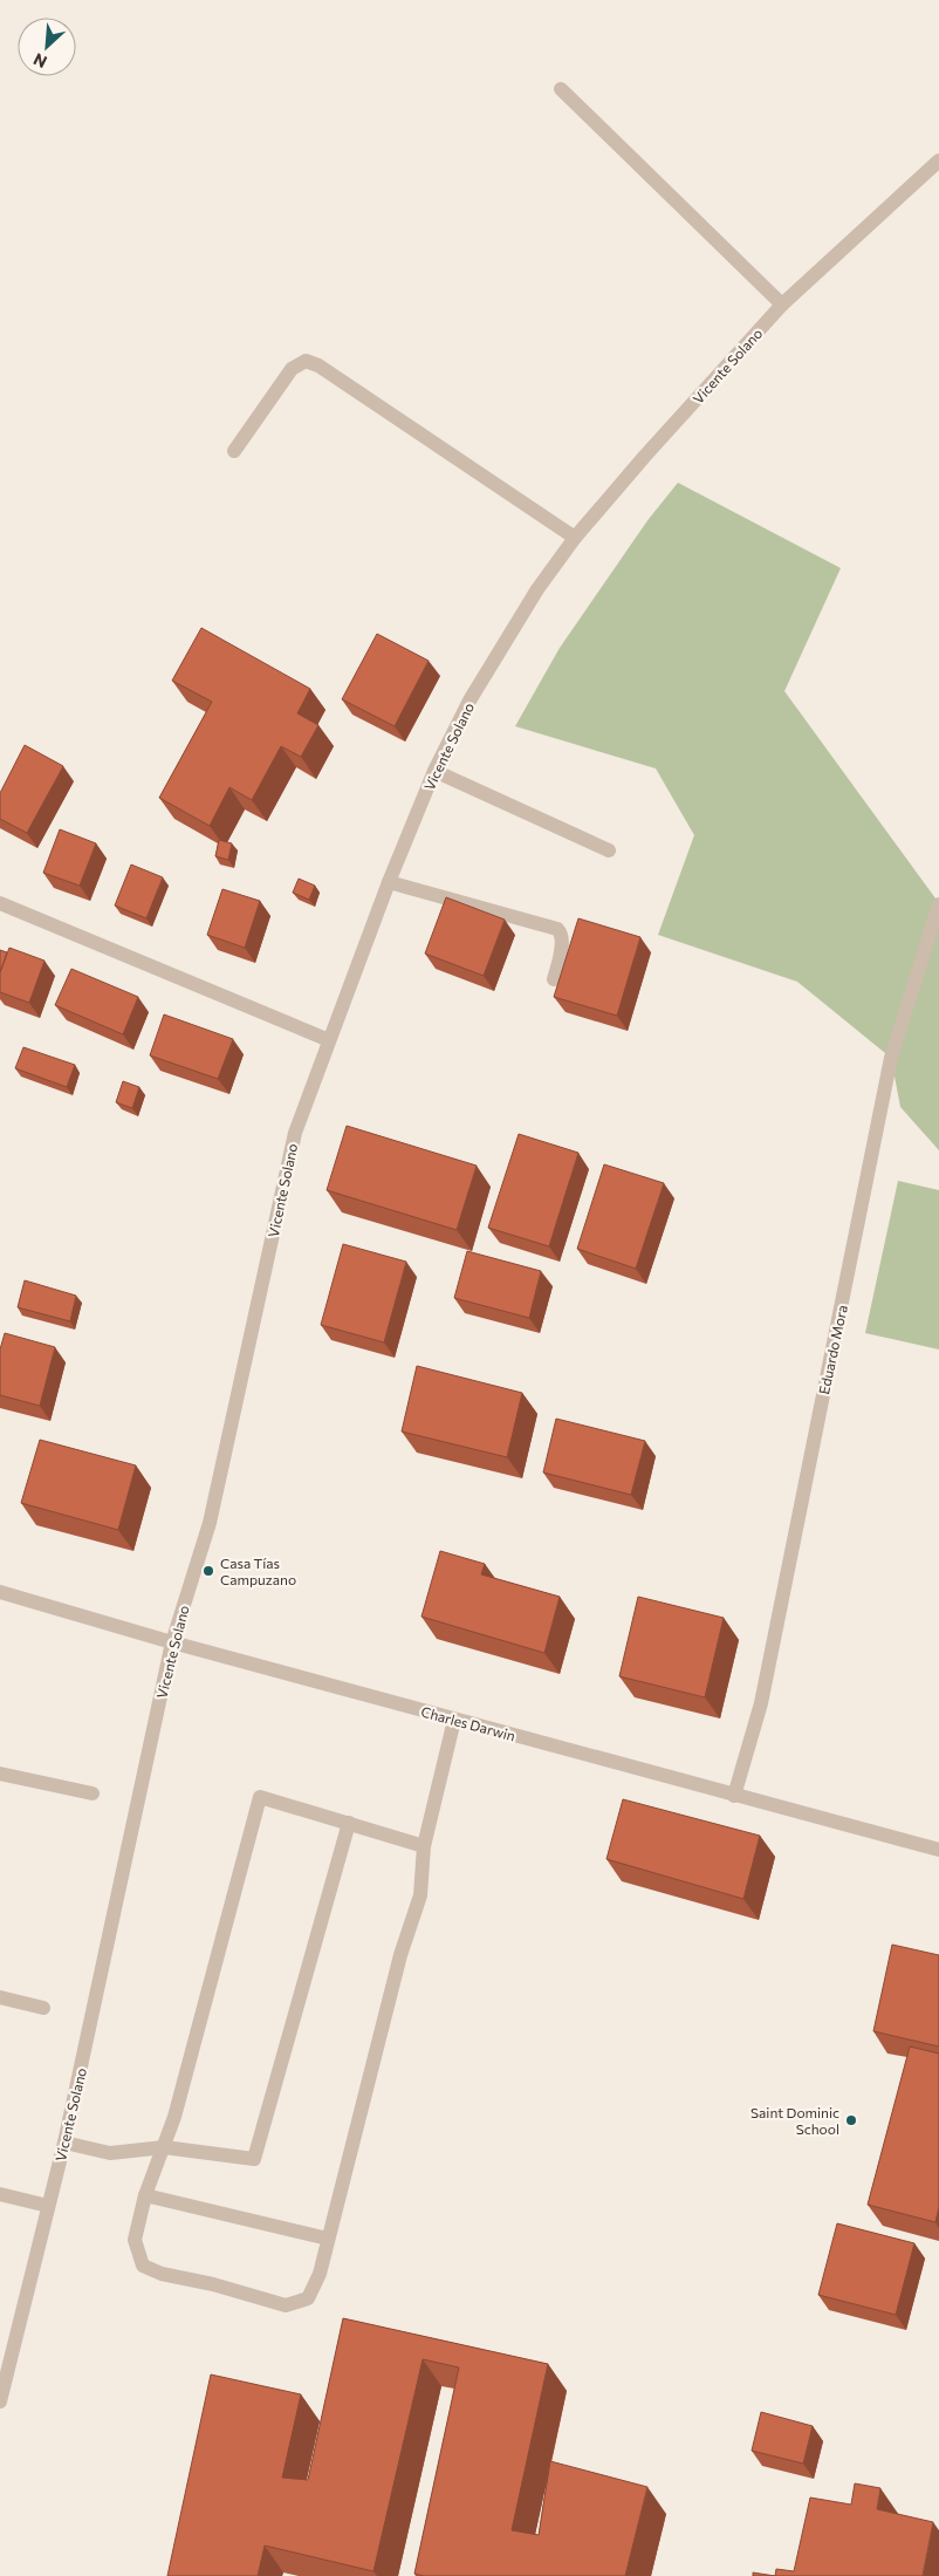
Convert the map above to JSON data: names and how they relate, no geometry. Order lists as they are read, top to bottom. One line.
{"streets":{"street":["Vicente Solano","Eduardo Mora","Charles Darwin"]},"crossings":[["Vicente Solano","Charles Darwin"],["Eduardo Mora","Charles Darwin"]],"places":["Casa Tías Campuzano","Saint Dominic School"],"north":"bottom left"}
